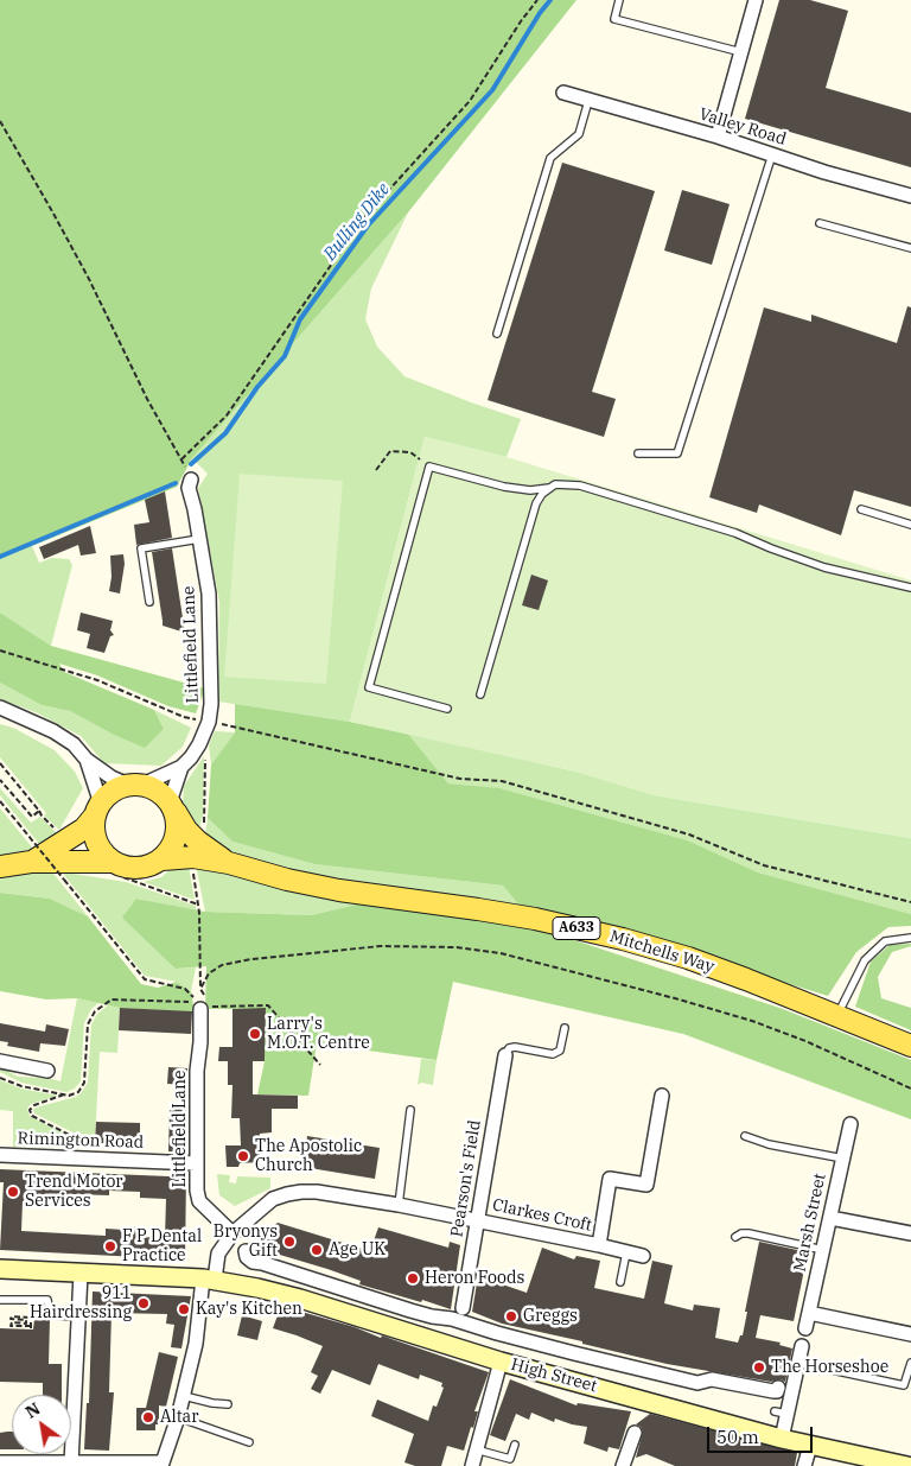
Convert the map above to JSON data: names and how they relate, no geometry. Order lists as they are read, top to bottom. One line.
{"streets":{"main road":["A633","Mitchells Way"],"street":["Valley Road","Littlefield Lane","Rimington Road","Pearson's Field","Clarkes Croft","Marsh Street","High Street"]},"crossings":[["Littlefield Lane","Mitchells Way"],["Littlefield Lane","Rimington Road"],["Littlefield Lane","Clarkes Croft"],["Pearson's Field","Clarkes Croft"],["Clarkes Croft","High Street"]],"water":["Bulling Dike"],"places":["Larry's M.O.T. Centre","The Apostolic Church","Trend Motor Services","Bryonys Gift","F P Dental Practice","Age UK","Heron Foods","911 Hairdressing","Kay's Kitchen","Greggs","The Horseshoe","Altar"],"scale_bar":"50 m","north":"top left"}
